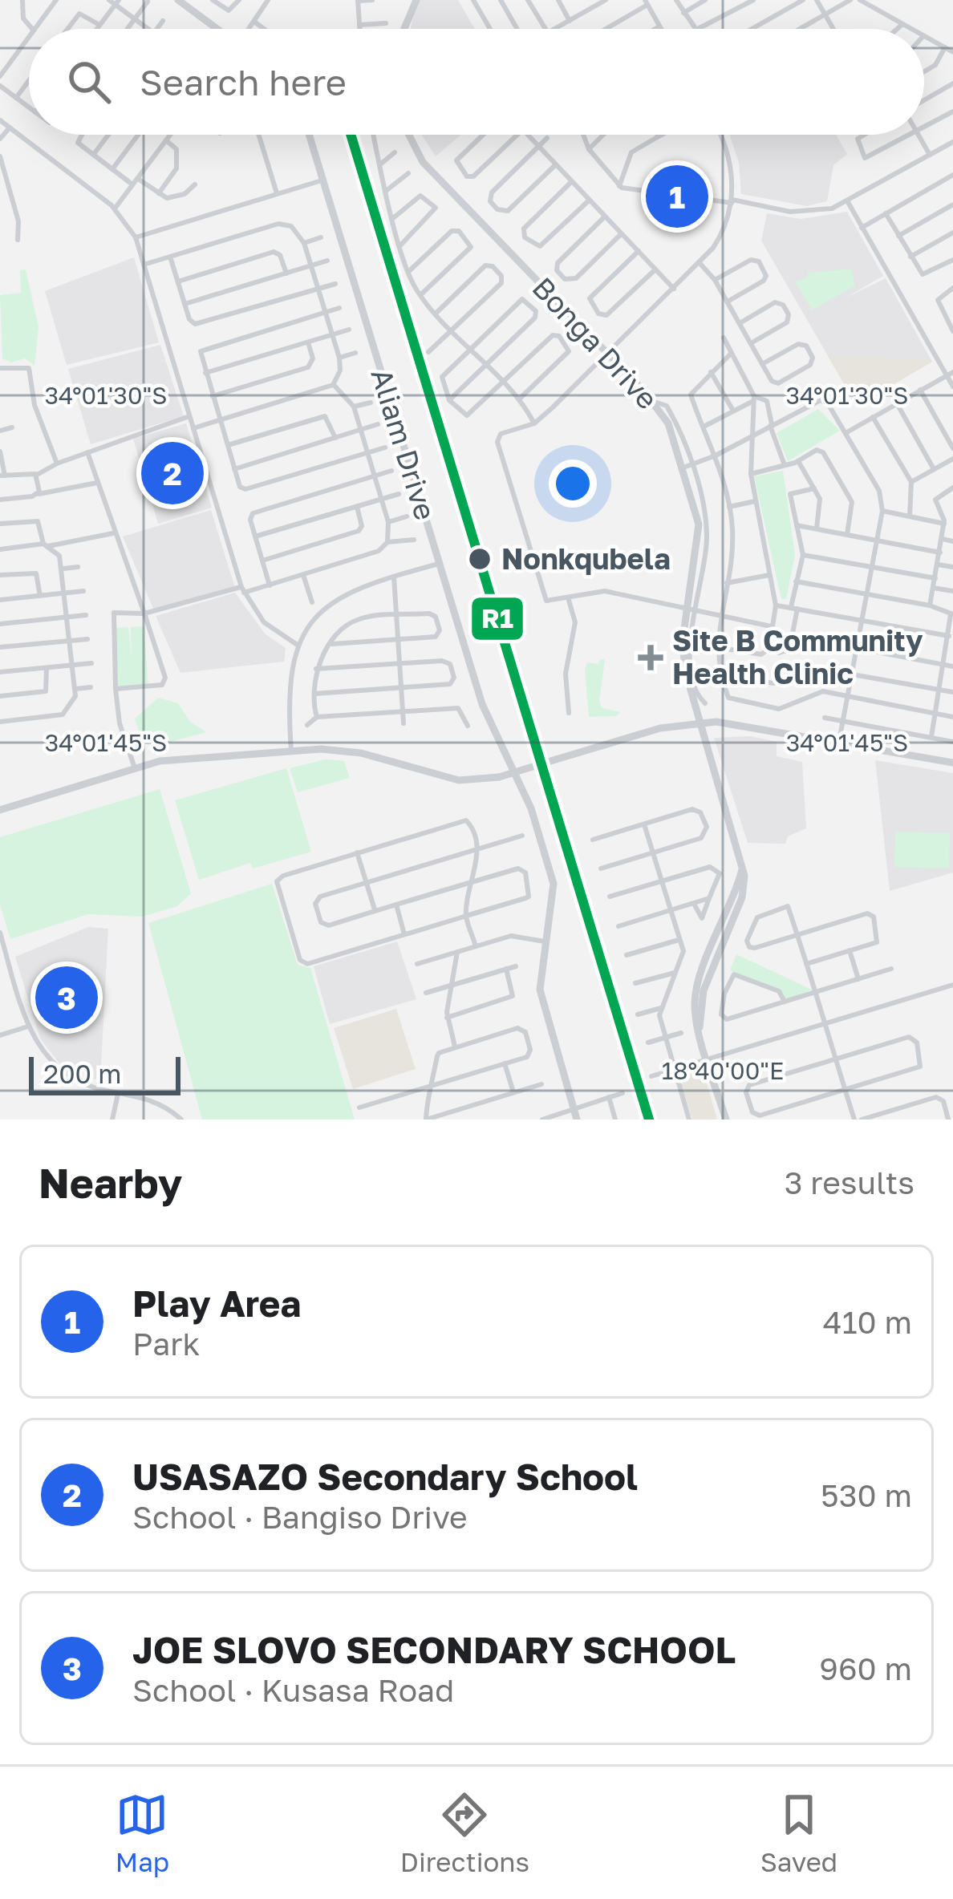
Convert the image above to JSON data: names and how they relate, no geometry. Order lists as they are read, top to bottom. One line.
{"streets":{"street":["Bonga Drive","Aliam Drive"]},"places":{"other":["Nonkqubela"],"health":["Site B Community Health Clinic"]},"lines":["transit line R1"],"scale_bar":"200 m","page":{"search":"Search here","pins":["1","2","3"],"scale":"200 m","heading":["Nearby","3 results"],"list":[{"mark":"1","name":"Play Area","note":"Park","value":"410 m"},{"mark":"2","name":"USASAZO Secondary School","note":"School · Bangiso Drive","value":"530 m"},{"mark":"3","name":"JOE SLOVO SECONDARY SCHOOL","note":"School · Kusasa Road","value":"960 m"}],"nav":["Map","Directions","Saved"]},"coordinates":["34°01'30\"S","34°01'45\"S","18°40'00\"E"]}
